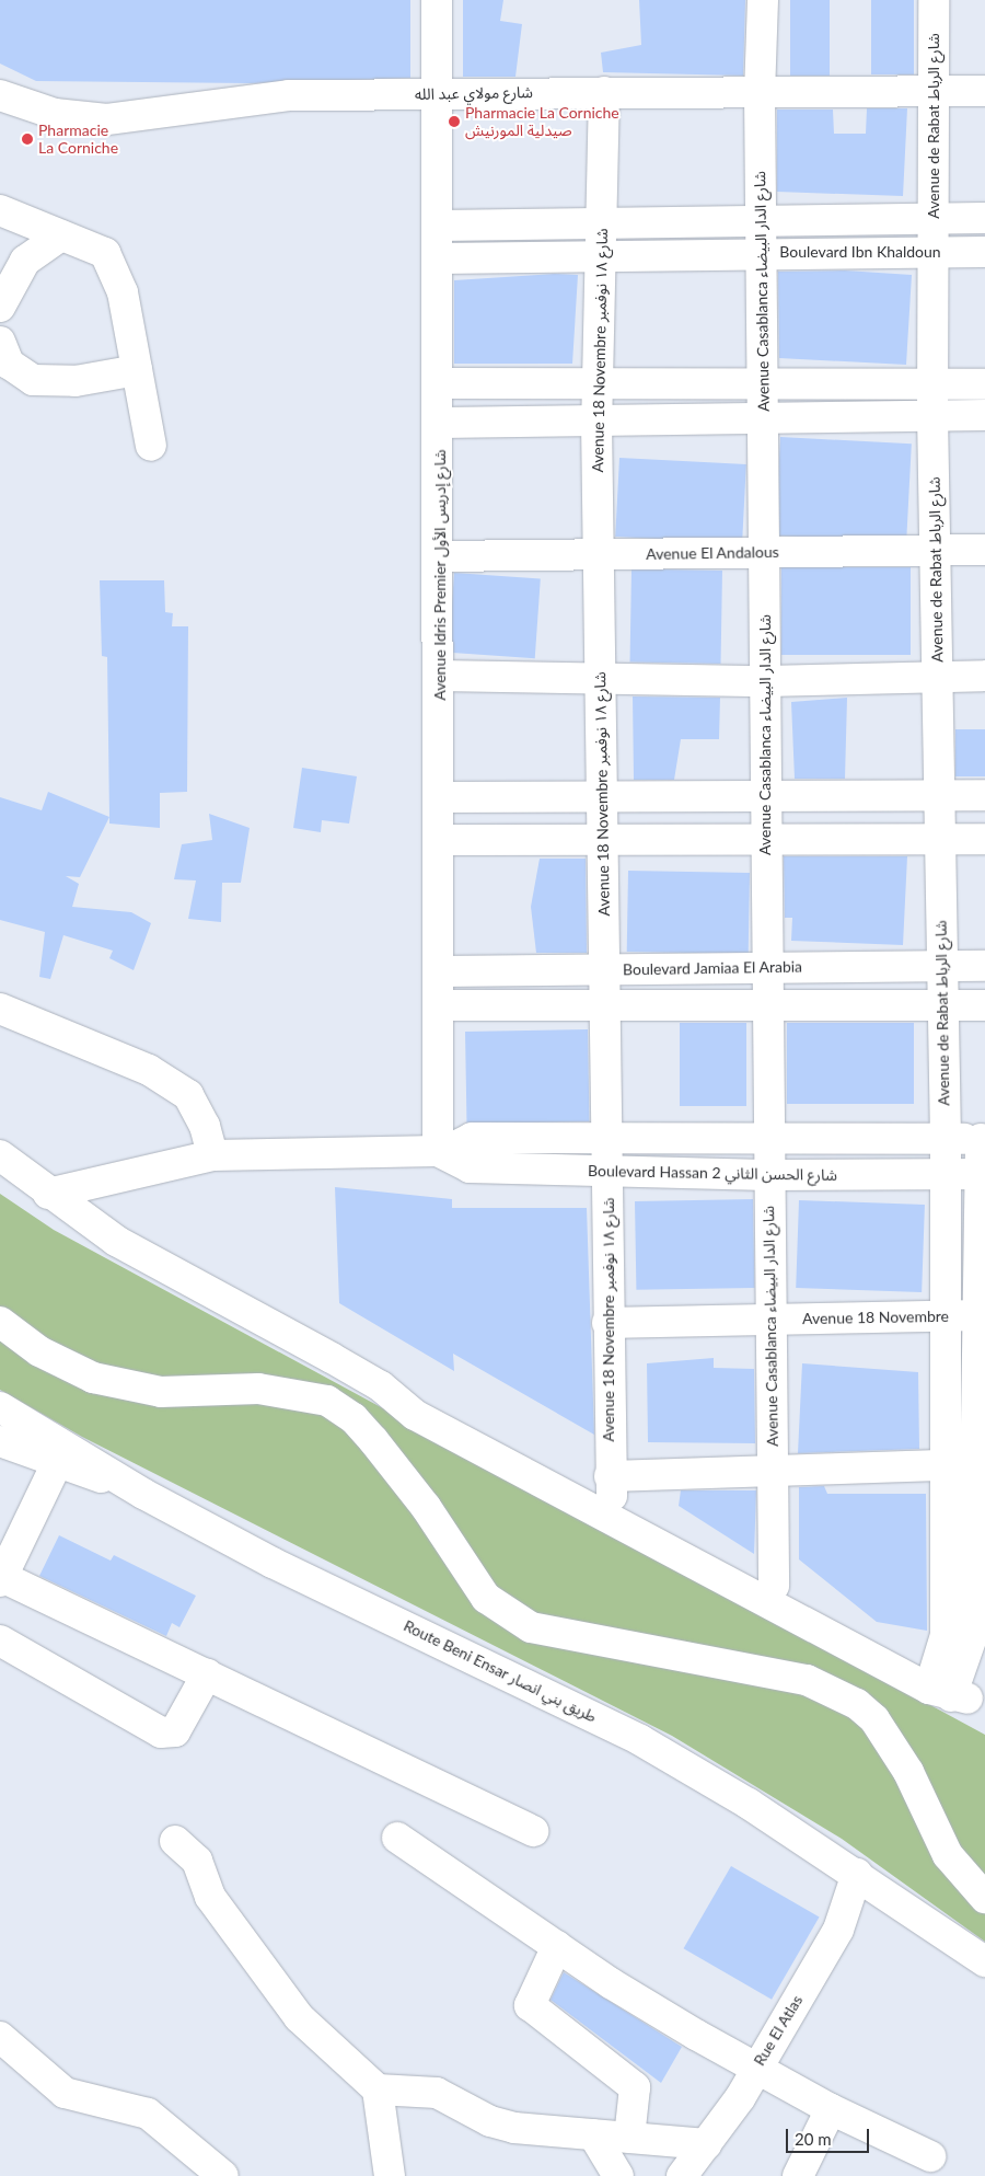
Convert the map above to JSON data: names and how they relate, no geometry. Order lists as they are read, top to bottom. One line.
{"streets":{"street":["شارع مولاي عبد الله","Avenue de Rabat شارع الرباط","Boulevard Ibn Khaldoun","Avenue Casablanca شارع الدار البيضاء","Avenue 18 Novembre شارع ١٨ نوفمبر","Avenue El Andalous","Avenue Idris Premier شارع إدريس الأول","Boulevard Jamiaa El Arabia","Boulevard Hassan 2 شارع الحسن الثاني","Avenue 18 Novembre","Route Beni Ensar طريق بني انصار","Rue El Atlas"]},"crossings":[["شارع مولاي عبد الله","Avenue de Rabat شارع الرباط"],["شارع مولاي عبد الله","Avenue Casablanca شارع الدار البيضاء"],["شارع مولاي عبد الله","Avenue 18 Novembre شارع ١٨ نوفمبر"],["شارع مولاي عبد الله","Avenue Idris Premier شارع إدريس الأول"],["Avenue de Rabat شارع الرباط","Boulevard Ibn Khaldoun"],["Avenue de Rabat شارع الرباط","Avenue El Andalous"],["Avenue de Rabat شارع الرباط","Boulevard Jamiaa El Arabia"],["Avenue de Rabat شارع الرباط","Boulevard Hassan 2 شارع الحسن الثاني"],["Avenue de Rabat شارع الرباط","Avenue 18 Novembre"],["Boulevard Ibn Khaldoun","Avenue Casablanca شارع الدار البيضاء"],["Boulevard Ibn Khaldoun","Avenue 18 Novembre شارع ١٨ نوفمبر"],["Boulevard Ibn Khaldoun","Avenue Idris Premier شارع إدريس الأول"],["Avenue Casablanca شارع الدار البيضاء","Avenue El Andalous"],["Avenue Casablanca شارع الدار البيضاء","Boulevard Jamiaa El Arabia"],["Avenue Casablanca شارع الدار البيضاء","Boulevard Hassan 2 شارع الحسن الثاني"],["Avenue Casablanca شارع الدار البيضاء","Avenue 18 Novembre"],["Avenue 18 Novembre شارع ١٨ نوفمبر","Avenue El Andalous"],["Avenue 18 Novembre شارع ١٨ نوفمبر","Boulevard Jamiaa El Arabia"],["Avenue 18 Novembre شارع ١٨ نوفمبر","Boulevard Hassan 2 شارع الحسن الثاني"],["Avenue 18 Novembre شارع ١٨ نوفمبر","Avenue 18 Novembre"],["Avenue El Andalous","Avenue Idris Premier شارع إدريس الأول"],["Avenue Idris Premier شارع إدريس الأول","Boulevard Jamiaa El Arabia"],["Avenue Idris Premier شارع إدريس الأول","Boulevard Hassan 2 شارع الحسن الثاني"],["Route Beni Ensar طريق بني انصار","Rue El Atlas"]],"places":["Pharmacie La Corniche صيدلية المورنيش","Pharmacie La Corniche"],"scale_bar":"20 m"}
